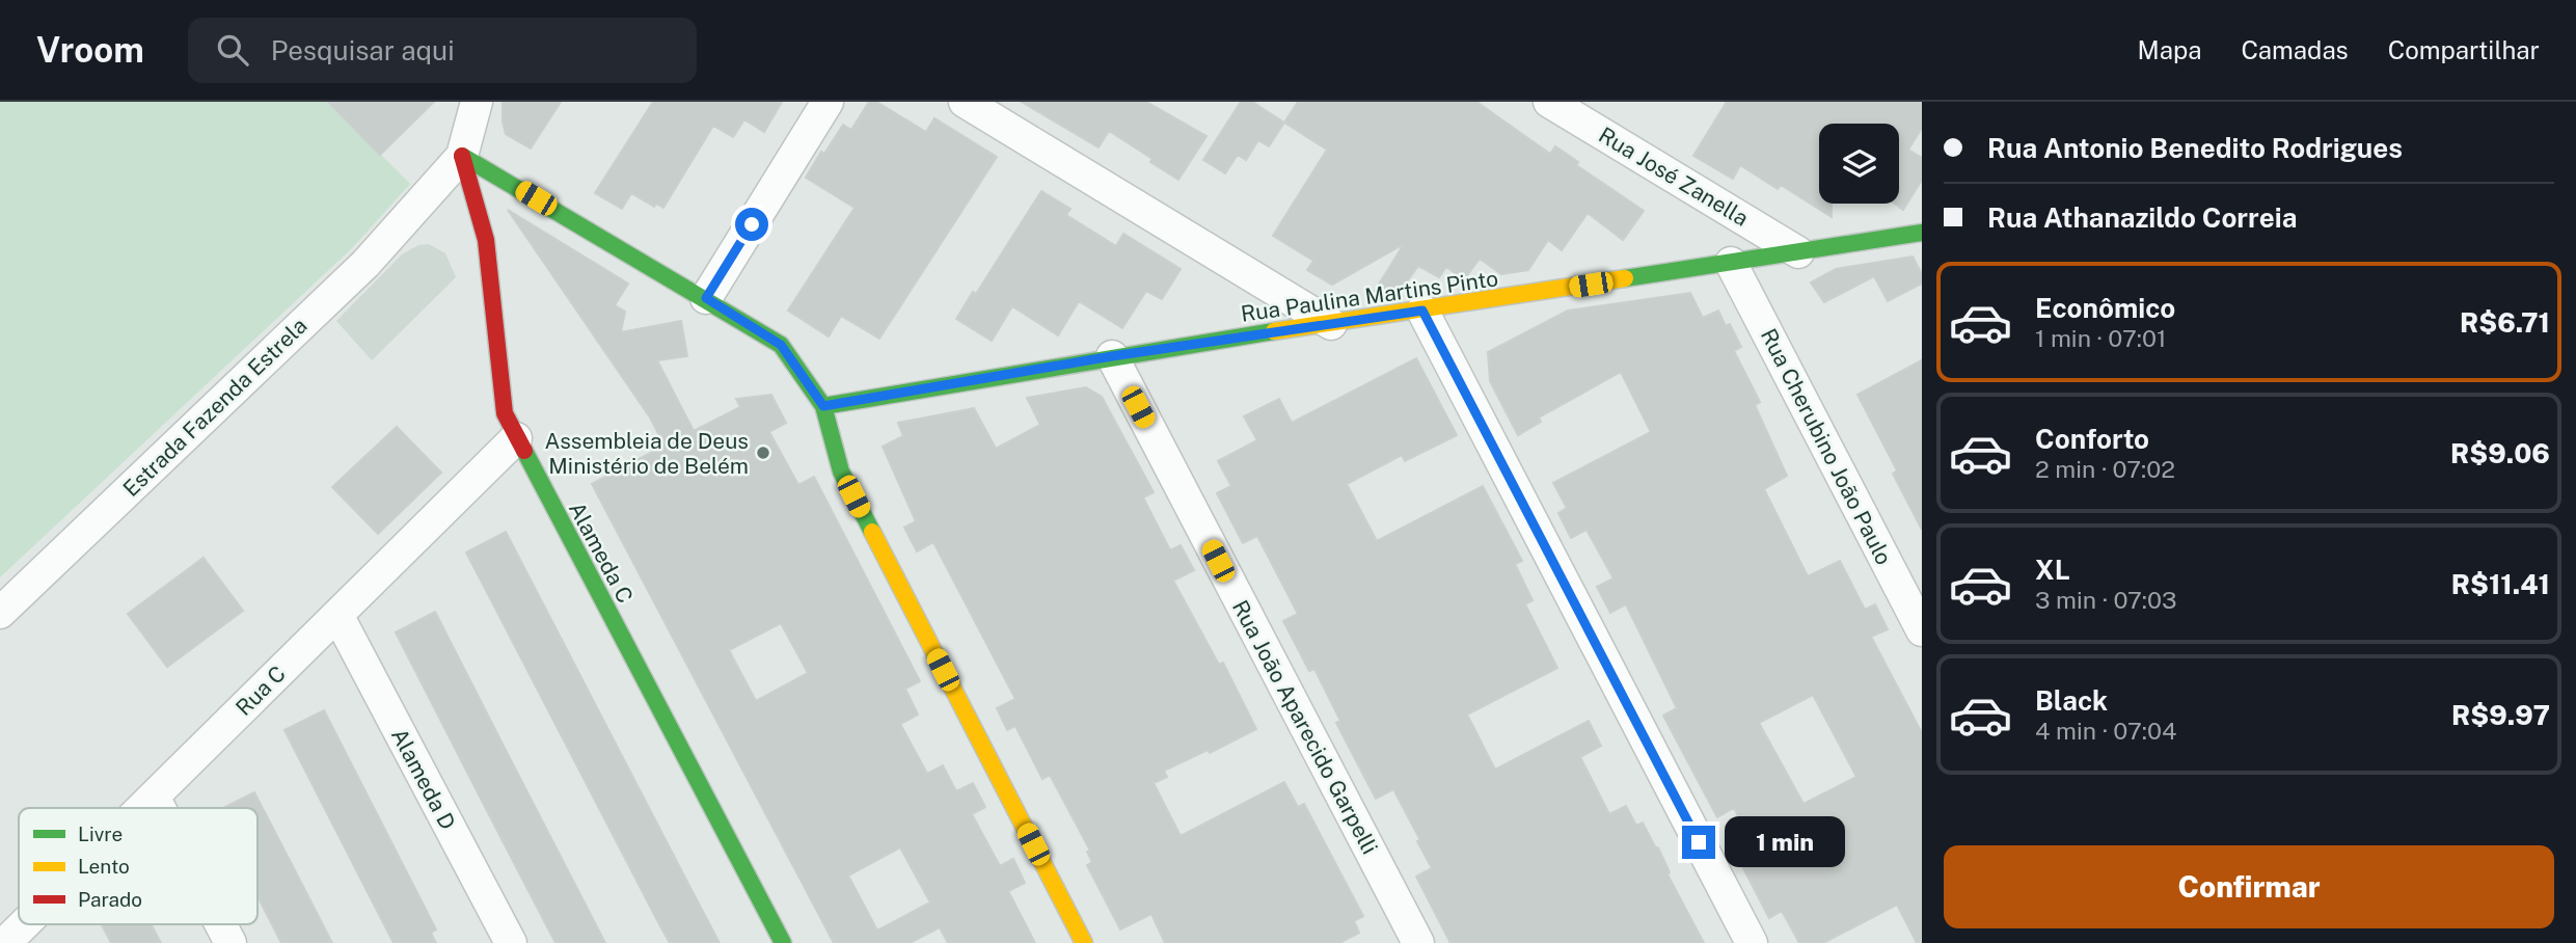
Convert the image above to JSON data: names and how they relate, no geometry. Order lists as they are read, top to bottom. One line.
{"streets":{"street":["Rua José Zanella","Rua Paulina Martins Pinto","Estrada Fazenda Estrela","Rua Cherubino João Paulo","Alameda C","Rua C","Rua João Aparecido Garpelli","Alameda D"]},"crossings":[["Rua José Zanella","Rua Paulina Martins Pinto"],["Rua Paulina Martins Pinto","Rua Cherubino João Paulo"],["Rua Paulina Martins Pinto","Rua João Aparecido Garpelli"],["Estrada Fazenda Estrela","Alameda C"],["Alameda C","Rua C"],["Rua C","Alameda D"]],"places":["Assembleia de Deus Ministério de Belém"],"legend":["Livre","Lento","Parado"],"page":{"header":"Vroom","search":"Pesquisar aqui","nav":["Mapa","Camadas","Compartilhar"],"banner":["Rua Antonio Benedito Rodrigues","Rua Athanazildo Correia"],"list":[{"name":"Econômico","note":"1 min · 07:01","value":"R$6.71"},{"name":"Conforto","note":"2 min · 07:02","value":"R$9.06"},{"name":"XL","note":"3 min · 07:03","value":"R$11.41"},{"name":"Black","note":"4 min · 07:04","value":"R$9.97"}],"bubble":"1 min","buttons":"Confirmar"}}
